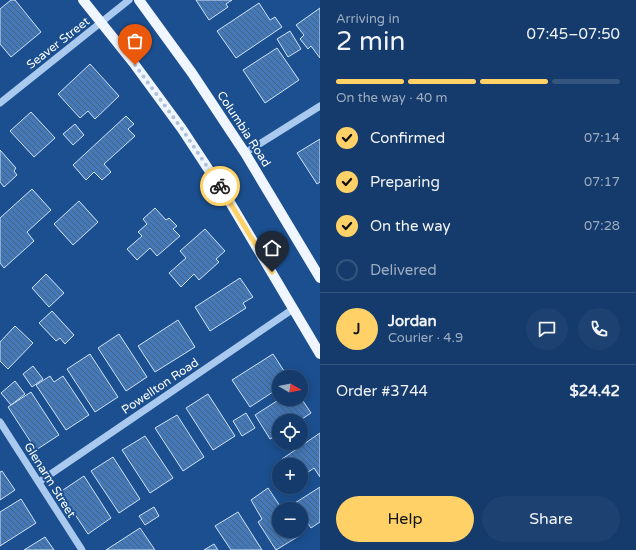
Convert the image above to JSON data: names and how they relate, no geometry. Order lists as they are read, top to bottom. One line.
{"streets":{"main road":["Columbia Road"],"street":["Seaver Street","Powellton Road","Glenarm Street"]},"crossings":[["Powellton Road","Glenarm Street"]],"north":"right","page":{"heading":["2 min","Arriving in","07:45–07:50"],"panel":["Jordan","Courier · 4.9","Order #3744","$24.42"],"bar":"On the way · 40 m","list":[["Confirmed","07:14"],["Preparing","07:17"],["On the way","07:28"],"Delivered"],"round":"J","map_buttons":["+","−"],"buttons":["Help","Share"]}}
